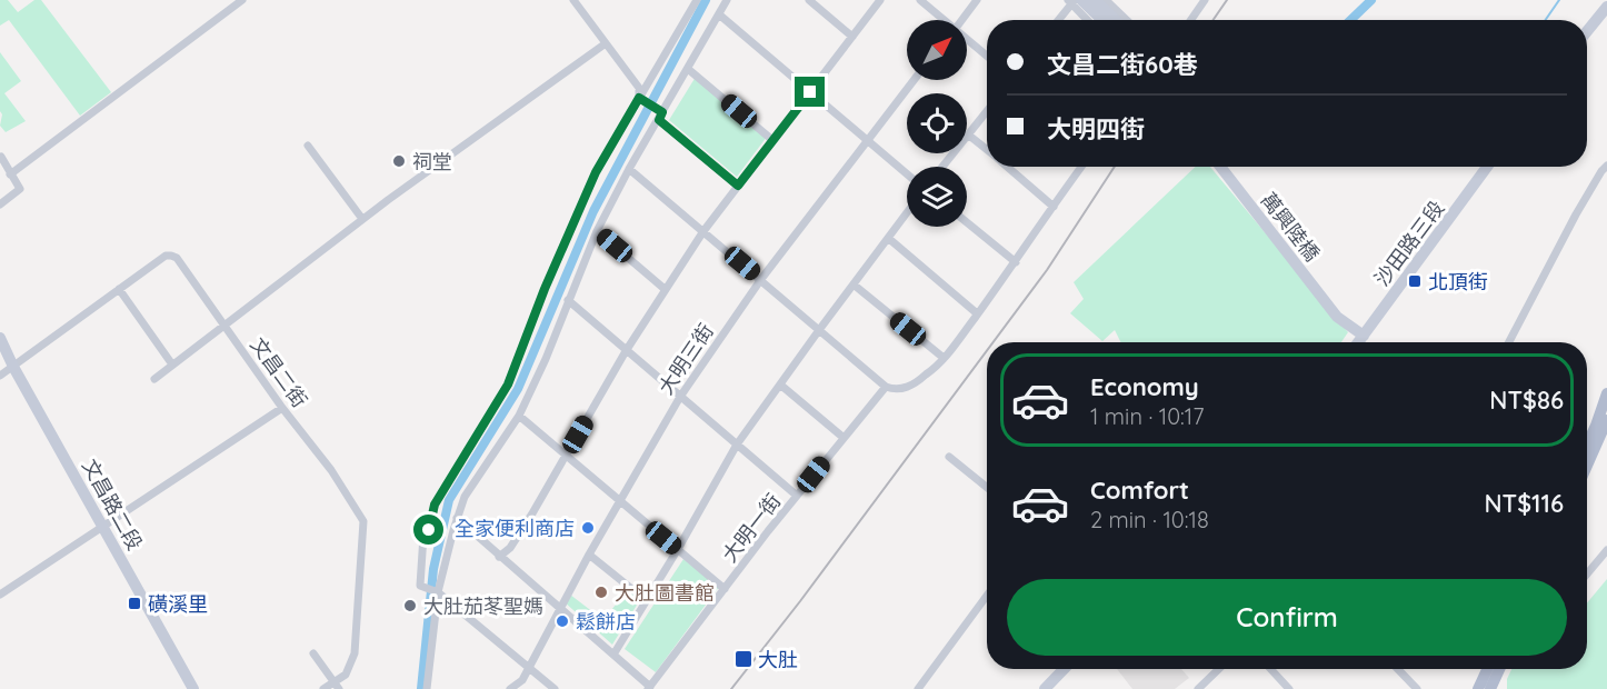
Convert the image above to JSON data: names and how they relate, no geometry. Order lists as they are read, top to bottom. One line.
{"streets":{"street":["萬興陸橋","沙田路三段","大明三街","文昌二街","文昌路二段","大明一街"]},"crossings":[["文昌二街","文昌路二段"]],"places":{"other":["祠堂","全家便利商店","大肚圖書館","大肚茄苳聖媽","鬆餅店"],"transit":["北頂街","磺溪里","大肚"]},"north":"top right","page":{"banner":["文昌二街60巷","大明四街"],"list":[{"name":"Economy","note":"1 min · 10:17","value":"NT$86"},{"name":"Comfort","note":"2 min · 10:18","value":"NT$116"}],"buttons":"Confirm"}}
